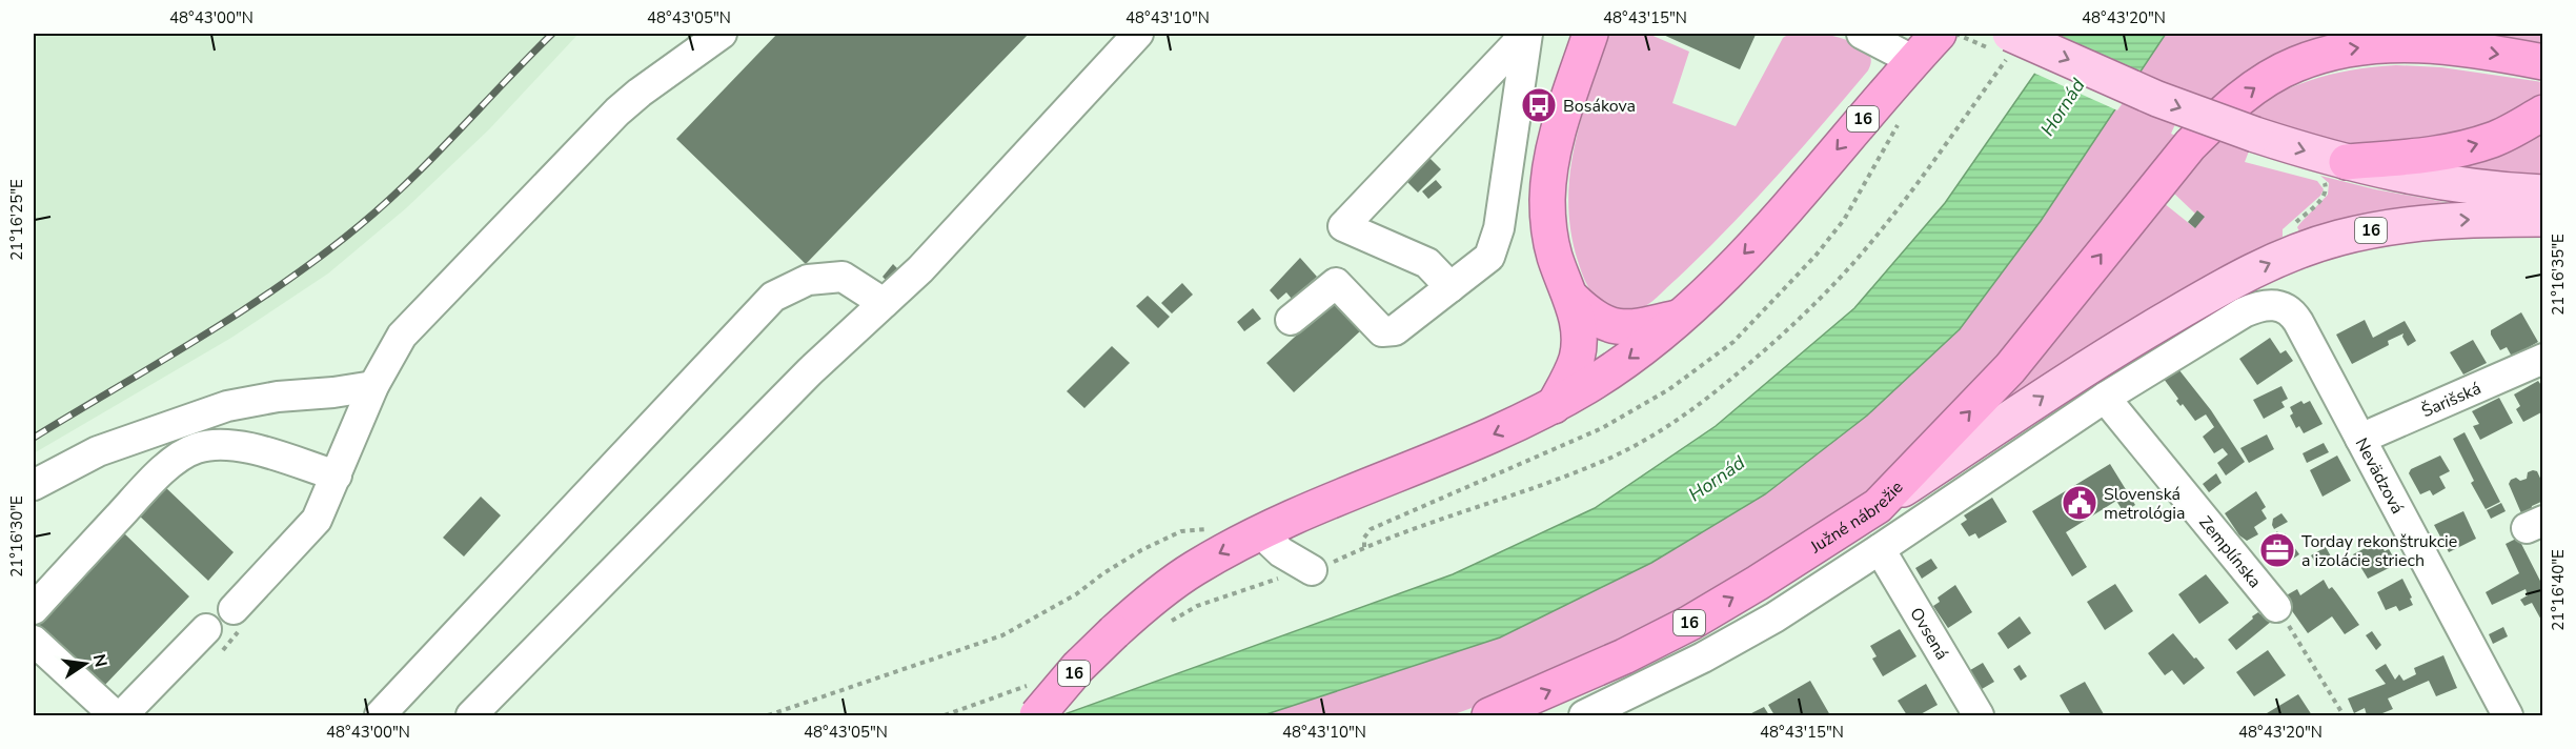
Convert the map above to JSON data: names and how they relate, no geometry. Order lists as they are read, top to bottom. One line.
{"streets":{"highway":["16","Južné nábrežie"],"street":["Šarišská","Nevädzová","Zemplínska","Ovsená"]},"crossings":[["Šarišská","Nevädzová"],["Nevädzová","Južné nábrežie"],["Južné nábrežie","Zemplínska"],["Južné nábrežie","Ovsená"]],"one_way":["Južné nábrežie"],"water":["Hornád"],"places":{"bus stop":["Bosákova"],"public building":["Slovenská metrológia"],"office":["Torday rekonštrukcie a izolácie striech"]},"north":"right","coordinates":["48°43'00\"N","48°43'05\"N","48°43'10\"N","48°43'15\"N","48°43'20\"N","21°16'25\"E","21°16'35\"E","21°16'30\"E","21°16'40\"E"]}
